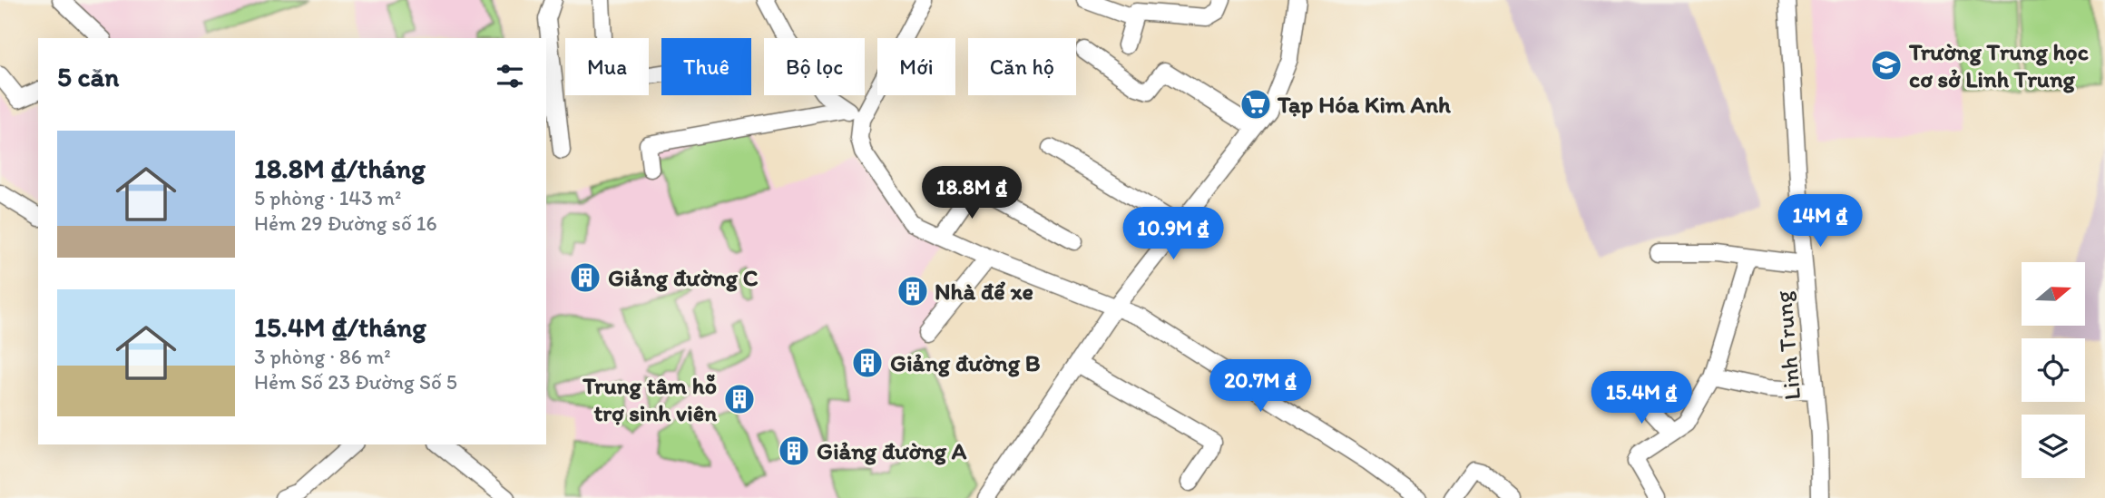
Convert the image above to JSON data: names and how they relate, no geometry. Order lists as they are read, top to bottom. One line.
{"streets":{"street":["Linh Trung"]},"places":{"school or university":["Trường Trung học cơ sở Linh Trung"],"supermarket":["Tạp Hóa Kim Anh"],"building":["Giảng đường C","Nhà để xe","Giảng đường B","Trung tâm hỗ trợ sinh viên","Giảng đường A"]},"north":"right","page":{"chip":["Mua","Thuê","Bộ lọc","Mới","Căn hộ"],"heading":"5 căn","list":[{"name":"18.8M ₫/tháng","note":"5 phòng · 143 m² · Hẻm 29 Đường số 16"},{"name":"15.4M ₫/tháng","note":"3 phòng · 86 m² · Hẻm Số 23 Đường Số 5"}],"price":["18.8M ₫","14M ₫","10.9M ₫","20.7M ₫","15.4M ₫"]}}
